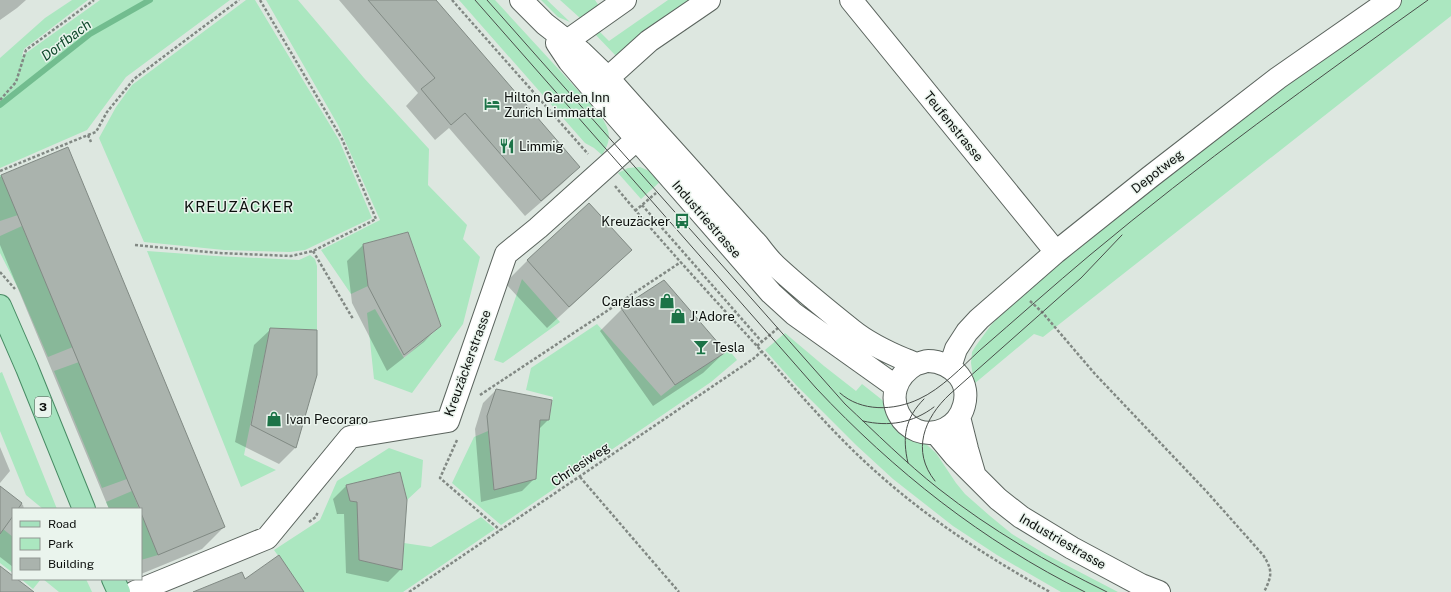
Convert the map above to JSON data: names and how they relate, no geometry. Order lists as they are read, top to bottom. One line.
{"streets":{"main road":["3"],"street":["Teufenstrasse","Depotweg","Industriestrasse","Kreuzäckerstrasse"],"path":["Chriesiweg"]},"crossings":[["Teufenstrasse","Depotweg"],["Depotweg","Industriestrasse"],["Industriestrasse","Kreuzäckerstrasse"]],"districts":["KREUZÄCKER"],"water":["Dorfbach"],"places":{"hotel":["Hilton Garden Inn Zurich Limmattal"],"restaurant":["Limmig"],"bus stop":["Kreuzäcker"],"shop":["Carglass","J'Adore","Ivan Pecoraro"],"bar":["Tesla"]},"legend":["Road","Park","Building"]}
